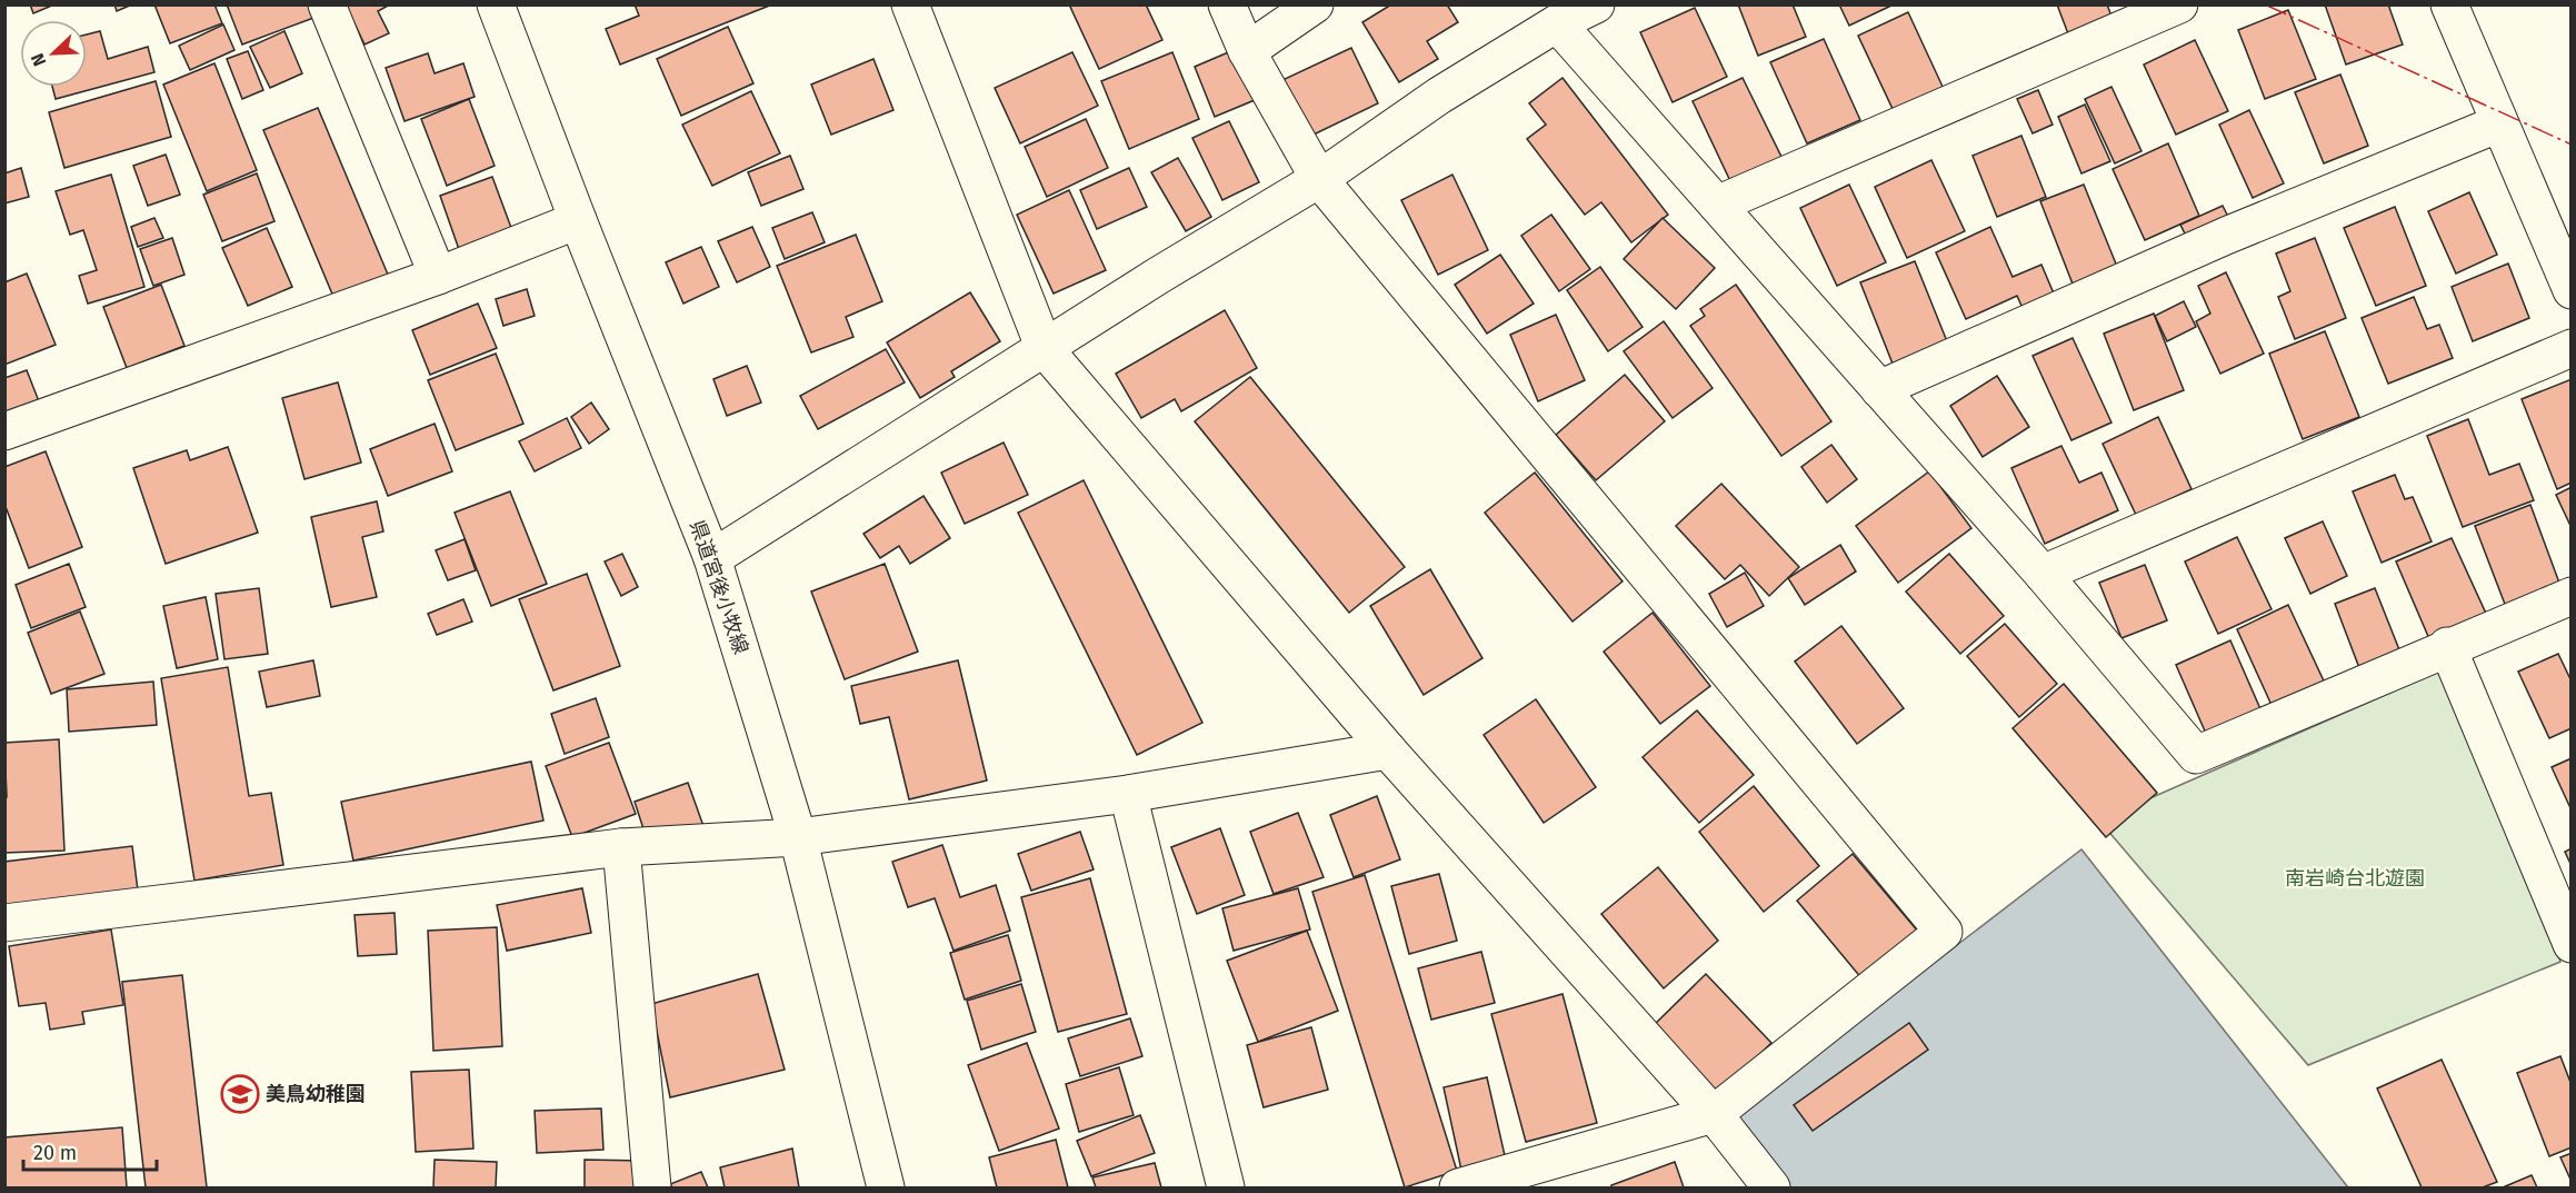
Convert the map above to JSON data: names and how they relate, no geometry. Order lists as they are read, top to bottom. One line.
{"streets":{"street":["県道宮後小牧線"]},"parks":["南岩崎台北遊園"],"places":{"school or university":["美鳥幼稚園"]},"scale_bar":"20 m","north":"bottom left"}
